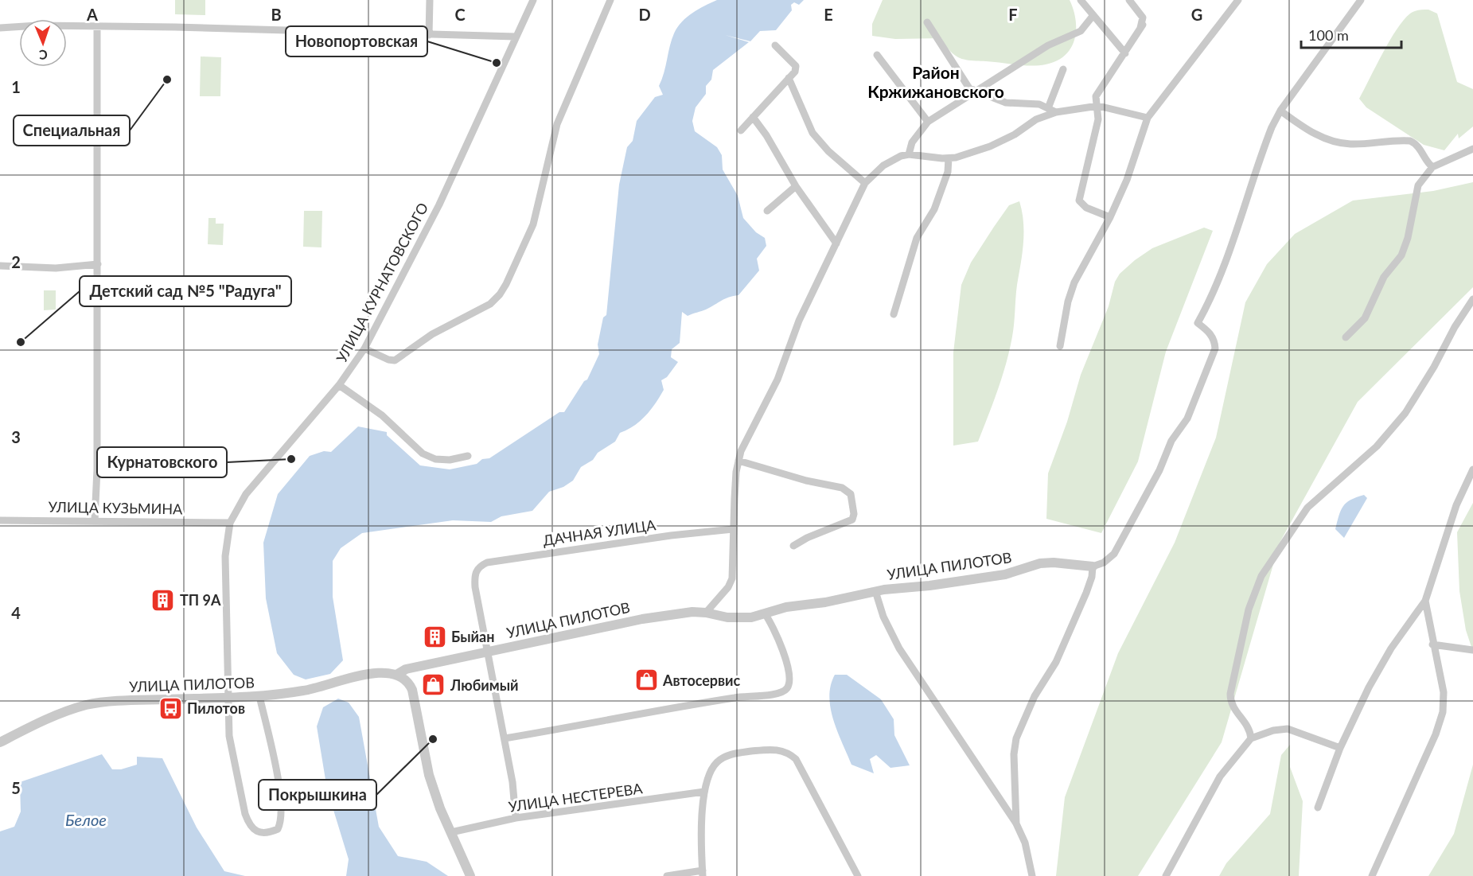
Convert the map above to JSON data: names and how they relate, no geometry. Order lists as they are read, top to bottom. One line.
{"streets":{"street":["УЛИЦА КУРНАТОВСКОГО","УЛИЦА КУЗЬМИНА","ДАЧНАЯ УЛИЦА","УЛИЦА ПИЛОТОВ","УЛИЦА НЕСТЕРЕВА"]},"crossings":[["УЛИЦА КУРНАТОВСКОГО","УЛИЦА КУЗЬМИНА"],["УЛИЦА КУРНАТОВСКОГО","УЛИЦА ПИЛОТОВ"],["ДАЧНАЯ УЛИЦА","УЛИЦА ПИЛОТОВ"]],"districts":["Район Кржижановского"],"water":["Белое"],"places":{"other":["Новопортовская","Специальная","Детский сад №5 \"Радуга\"","Курнатовского","Покрышкина"],"building":["ТП 9А","Быйан"],"shop":["Автосервис","Любимый"],"bus stop":["Пилотов"]},"scale_bar":"100 m","north":"bottom","grid":{"columns":["A","B","C","D","E","F","G"],"rows":["1","2","3","4","5"]}}
